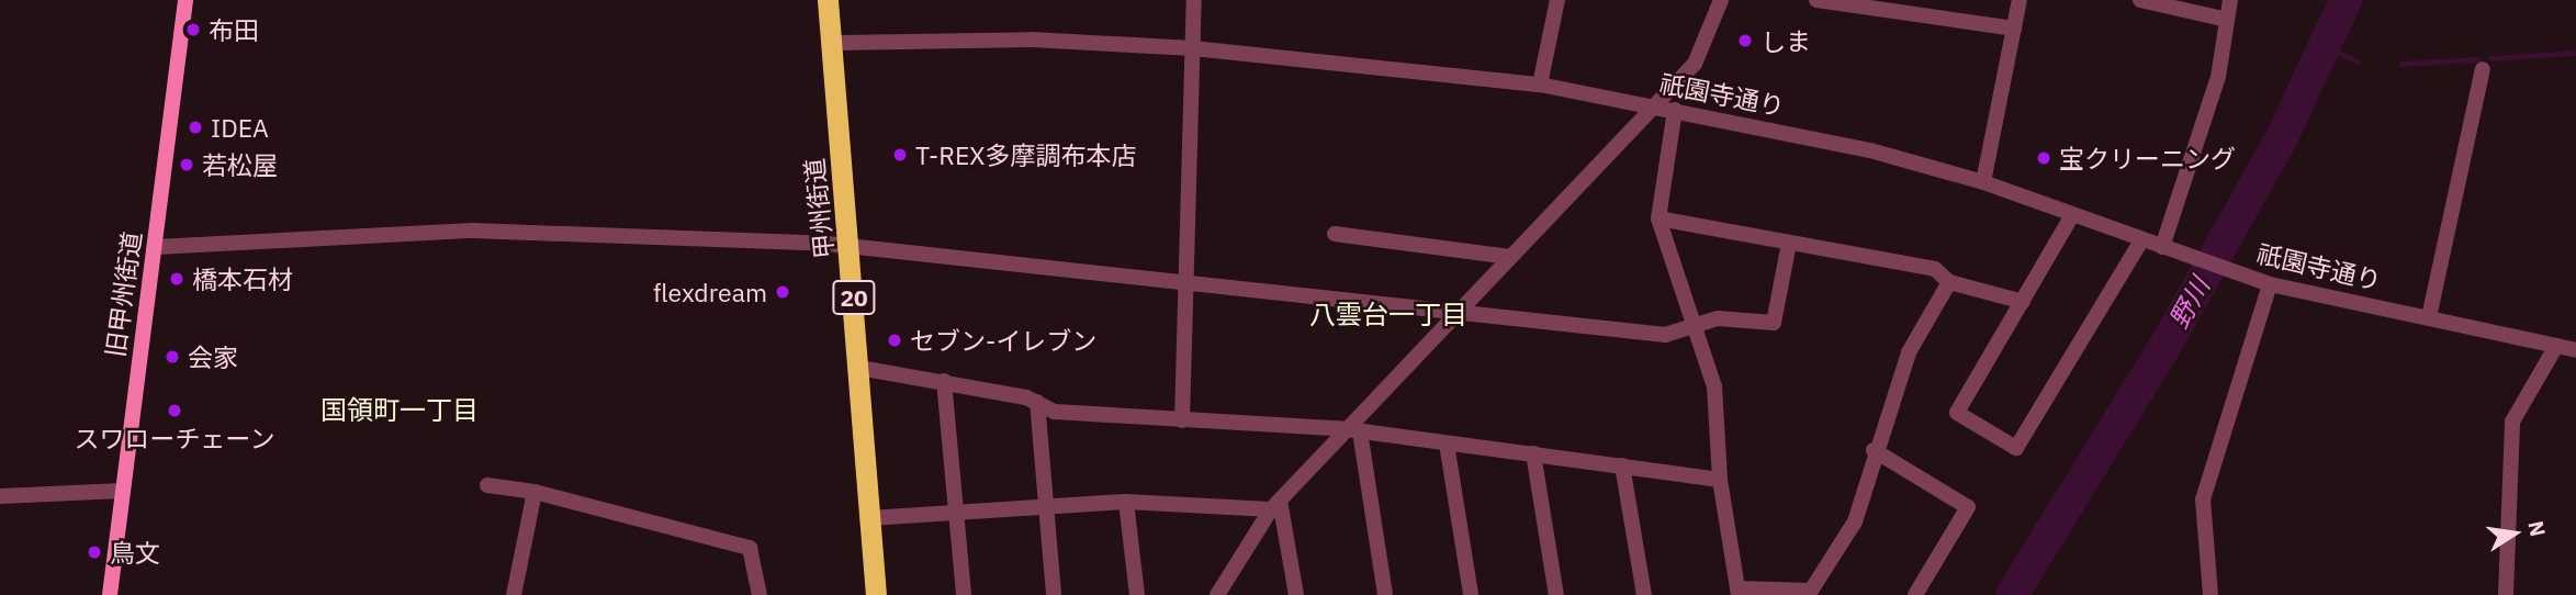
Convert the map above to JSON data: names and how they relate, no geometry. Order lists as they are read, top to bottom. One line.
{"streets":{"highway":["甲州街道","20"],"main road":["旧甲州街道"],"street":["祇園寺通り"]},"crossings":[["祇園寺通り","甲州街道"]],"districts":["八雲台一丁目","国領町一丁目"],"water":["野川"],"places":["布田","しま","IDEA","T-REX多摩調布本店","宝クリーニング","若松屋","橋本石材","flexdream","セブン-イレブン","会家","スワローチェーン","鳥文"],"north":"right"}
